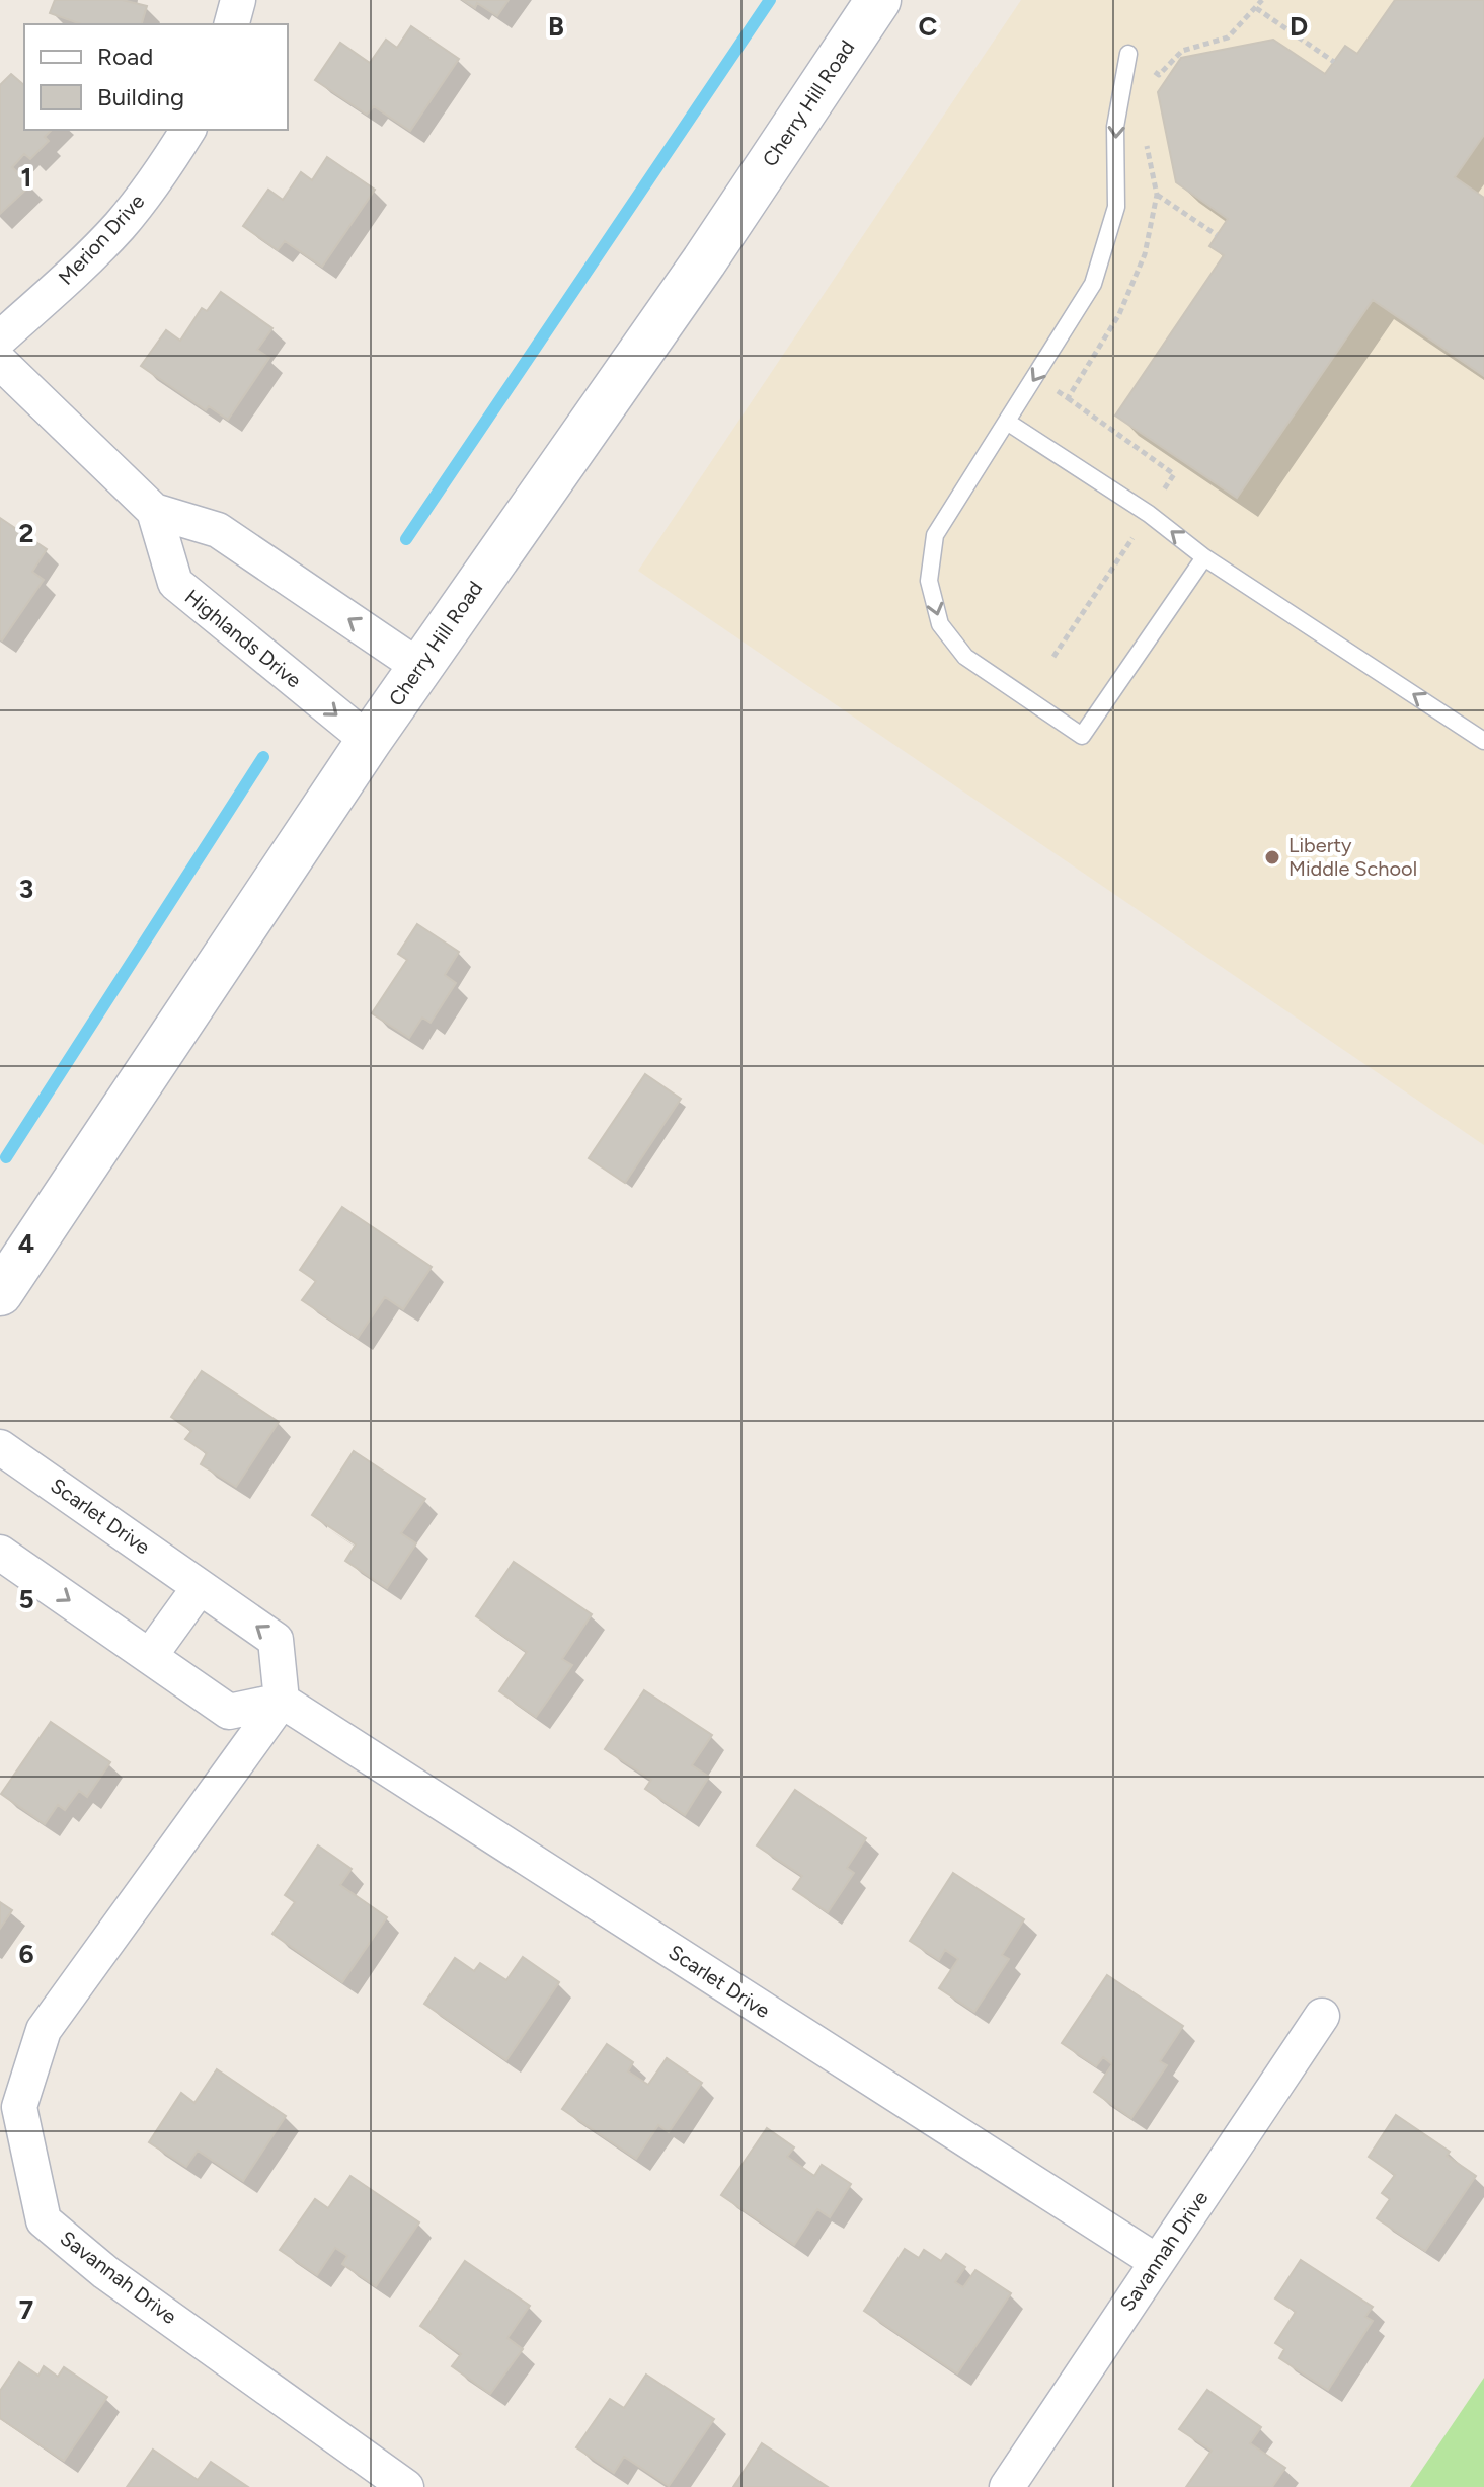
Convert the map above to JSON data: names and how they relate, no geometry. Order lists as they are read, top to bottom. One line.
{"streets":{"main road":["Cherry Hill Road"],"street":["Merion Drive","Highlands Drive","Scarlet Drive","Savannah Drive"]},"crossings":[["Cherry Hill Road","Highlands Drive"],["Scarlet Drive","Savannah Drive"]],"places":["Liberty Middle School"],"legend":["Road","Building"],"grid":{"columns":["B","C","D"],"rows":["1","2","3","4","5","6","7"]}}
